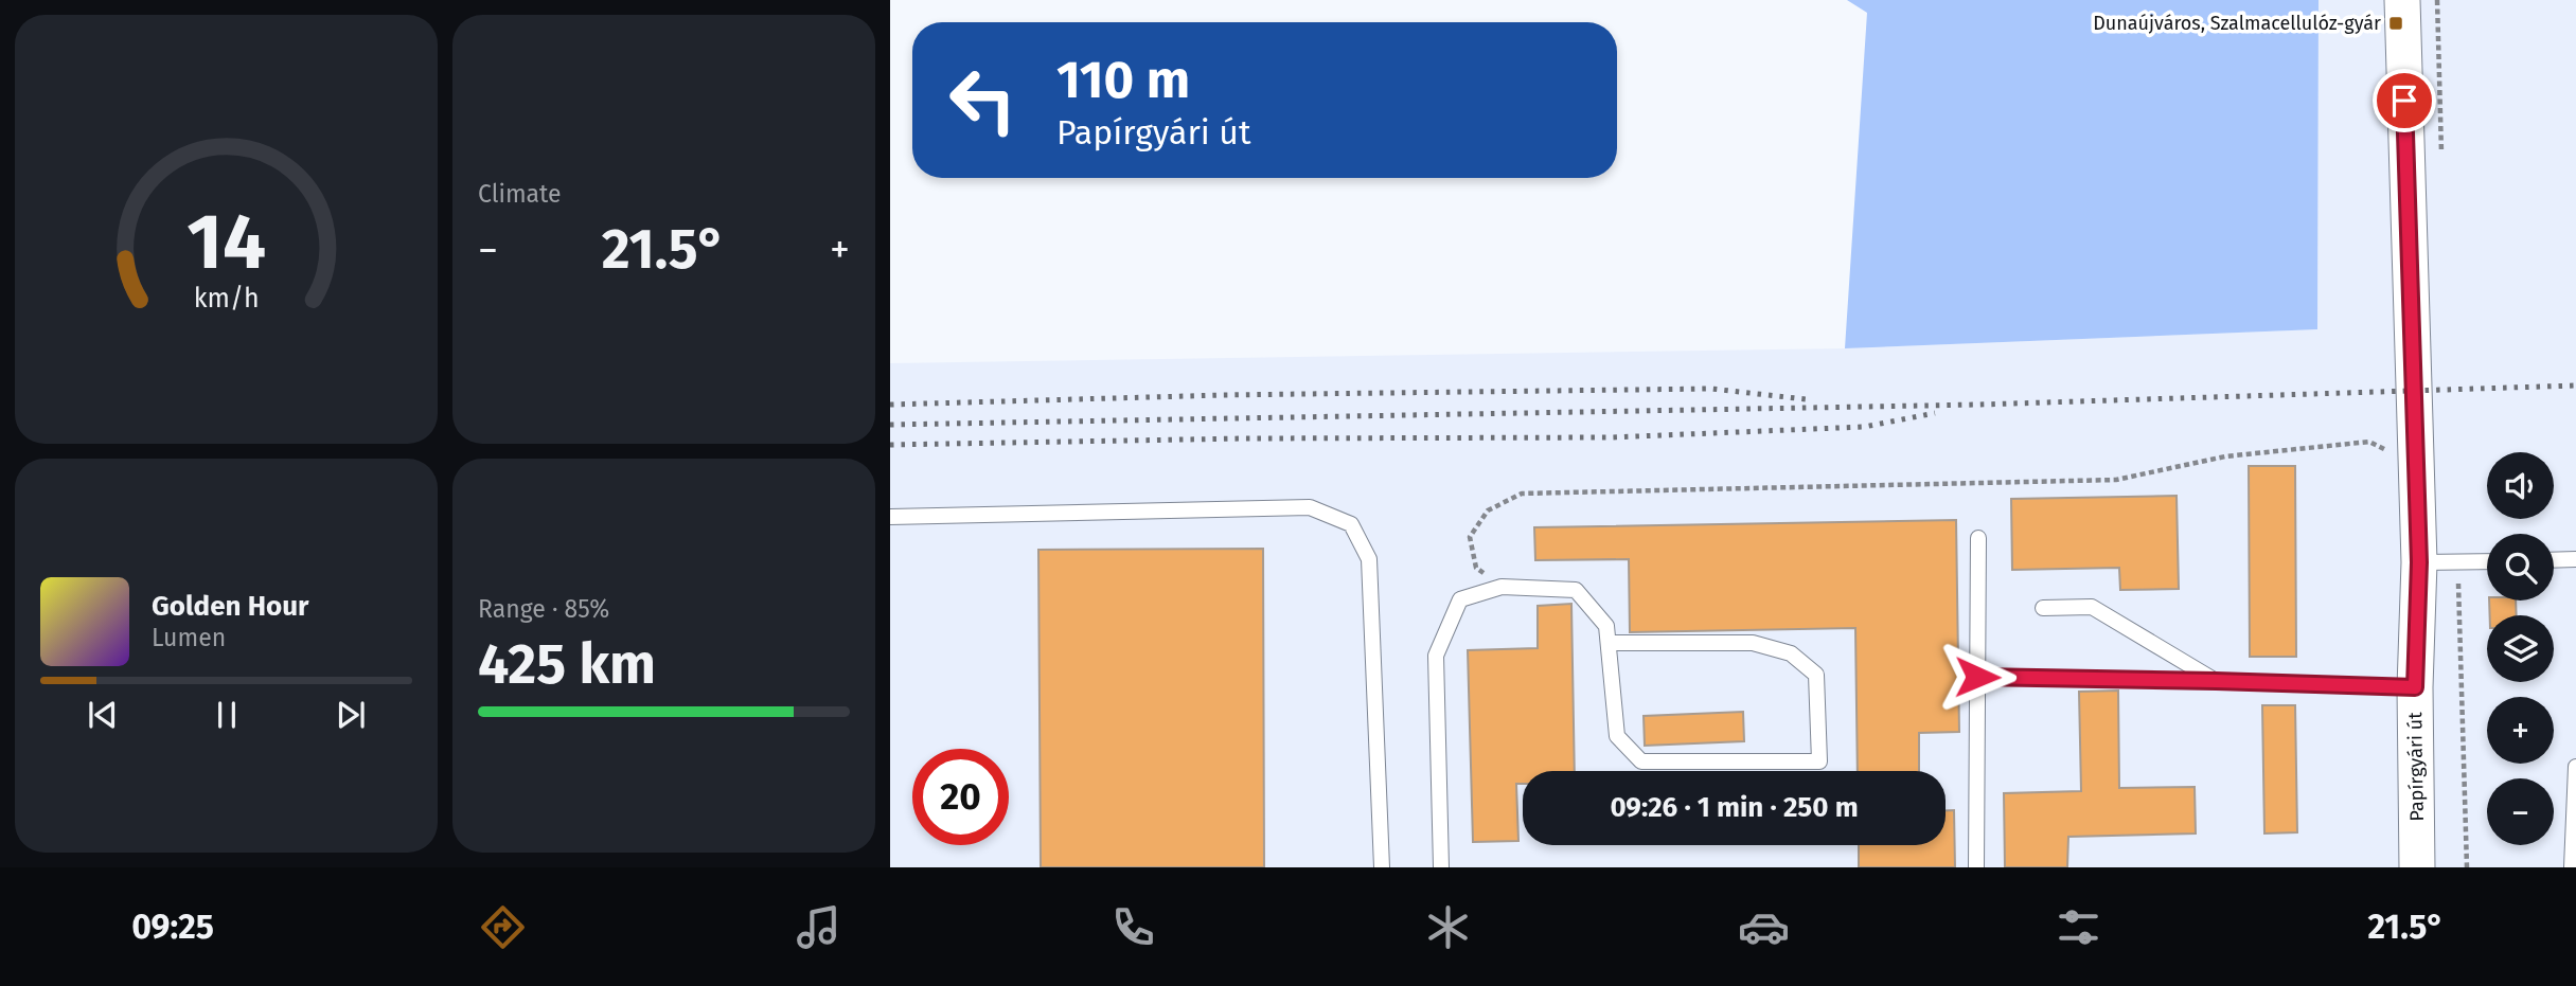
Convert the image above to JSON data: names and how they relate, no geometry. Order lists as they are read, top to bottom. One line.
{"streets":{"street":["Papírgyári út"]},"places":{"transit":["Dunaújváros, Szalmacellulóz-gyár"]},"page":{"tile":["Climate",["Range · 85%","425 km"]],"turn":["110 m","Papírgyári út"],"heat":["−","21.5°","+"],"map_buttons":["+","−"],"song":["Golden Hour","Lumen"],"limit":"20","trip":"09:26 · 1 min · 250 m","tabs":["09:25","21.5°"],"gauge":["14","km/h"]}}
